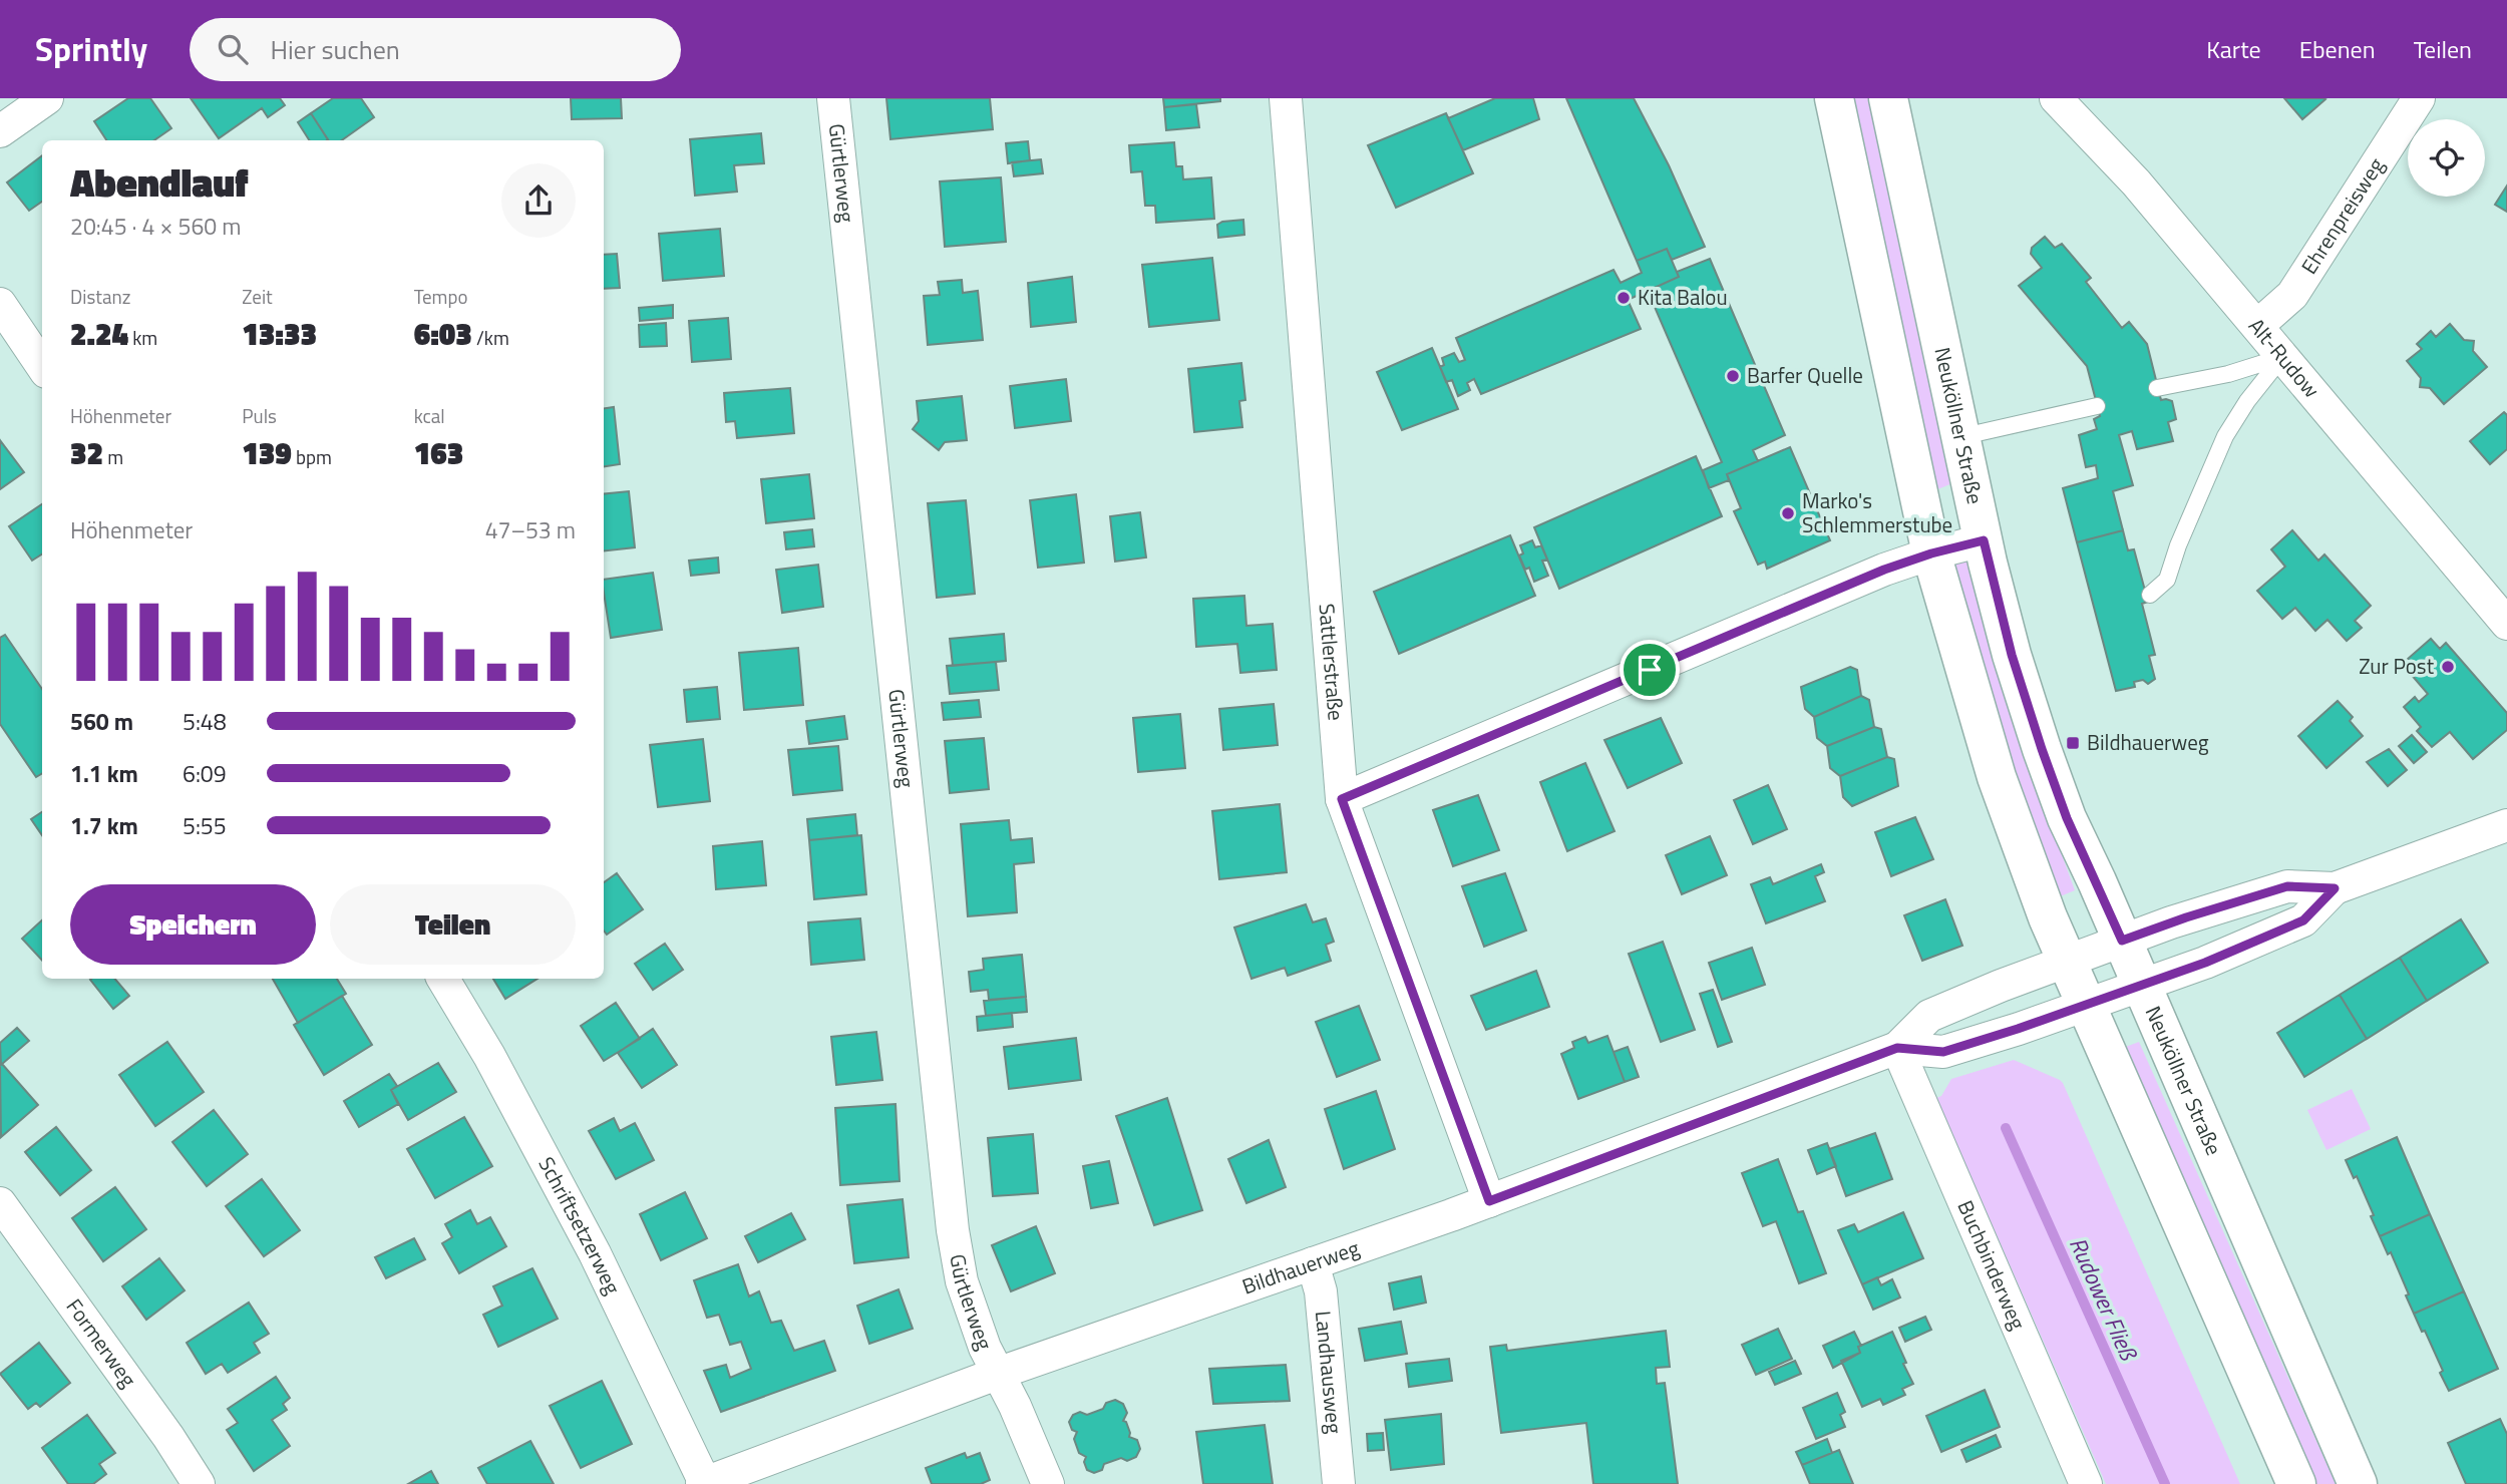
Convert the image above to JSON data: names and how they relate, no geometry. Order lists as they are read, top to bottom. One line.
{"streets":{"main road":["Neuköllner Straße"],"street":["Gürtlerweg","Ehrenpreisweg","Alt-Rudow","Sattlerstraße","Schriftsetzerweg","Buchbinderweg","Bildhauerweg","Formerweg","Landhausweg"]},"crossings":[["Gürtlerweg","Bildhauerweg"],["Ehrenpreisweg","Alt-Rudow"],["Neuköllner Straße","Bildhauerweg"],["Sattlerstraße","Bildhauerweg"],["Schriftsetzerweg","Bildhauerweg"],["Buchbinderweg","Bildhauerweg"],["Bildhauerweg","Landhausweg"]],"water":["Rudower Fließ"],"places":{"other":["Kita Balou","Barfer Quelle","Marko's Schlemmerstube","Zur Post"],"transit":["Bildhauerweg"]},"page":{"header":"Sprintly","search":"Hier suchen","nav":["Karte","Ebenen","Teilen"],"heading":["Abendlauf","20:45 · 4 × 560 m"],"stats":[["Distanz","2.24 km"],["Zeit","13:33"],["Tempo","6:03 /km"],["Höhenmeter","32 m"],["Puls","139 bpm"],["kcal","163"]],"chart":["Höhenmeter","47–53 m"],"list":[{"name":"560 m","note":"5:48"},{"name":"1.1 km","note":"6:09"},{"name":"1.7 km","note":"5:55"}],"buttons":["Speichern","Teilen"]}}
